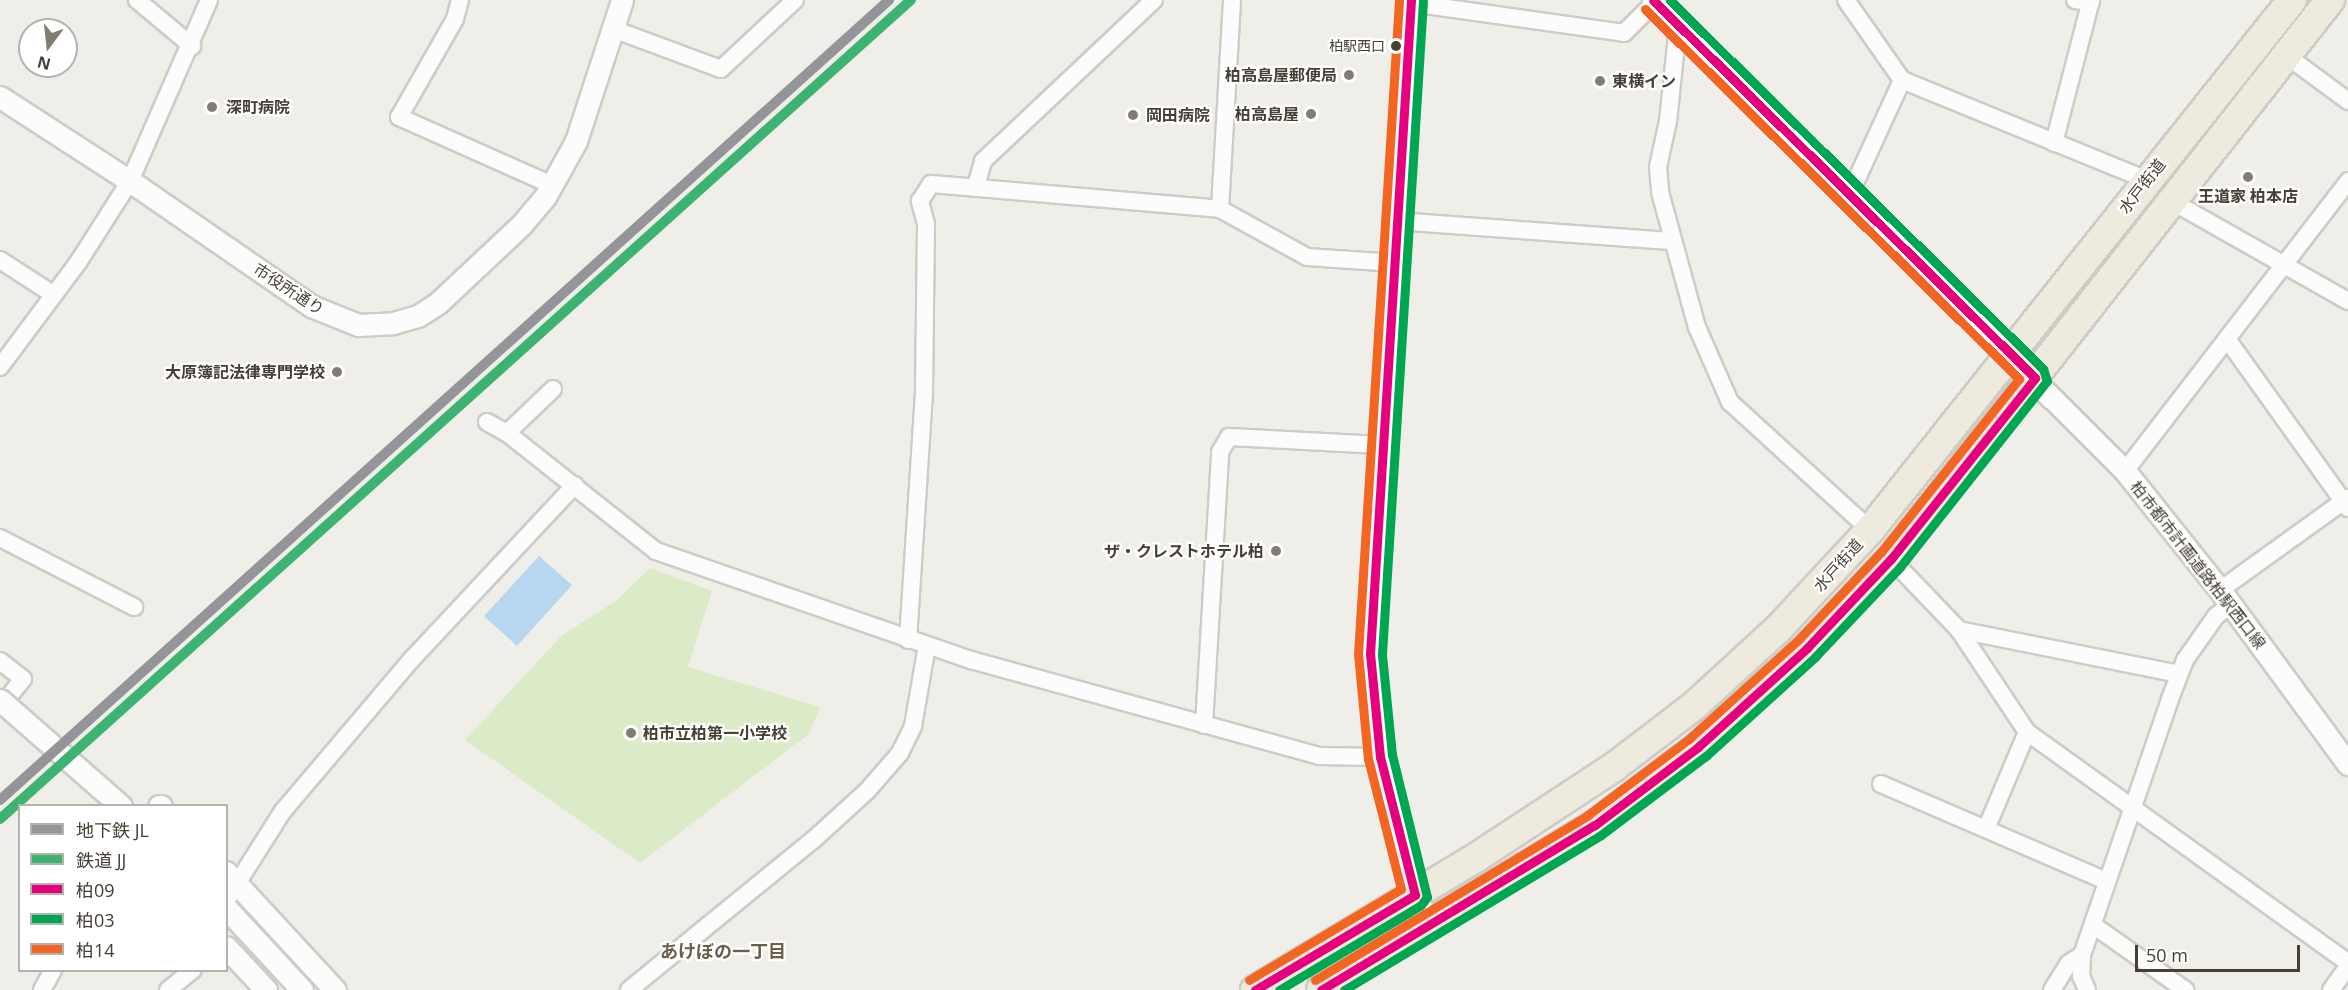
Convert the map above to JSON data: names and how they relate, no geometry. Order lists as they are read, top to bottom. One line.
{"streets":{"highway":["水戸街道"],"street":["市役所通り","柏市都市計画道路柏駅西口線"]},"crossings":[["水戸街道","柏市都市計画道路柏駅西口線"]],"districts":["あけぼの一丁目"],"places":["柏駅西口","柏高島屋郵便局","東横イン","深町病院","柏高島屋","岡田病院","王道家 柏本店","大原簿記法律専門学校","ザ・クレストホテル柏","柏市立柏第一小学校"],"lines":["metro line JL","rail line JJ","transit line 柏09","transit line 柏03","transit line 柏14"],"legend":["地下鉄 JL","鉄道 JJ","柏09","柏03","柏14"],"scale_bar":"50 m","north":"bottom"}
